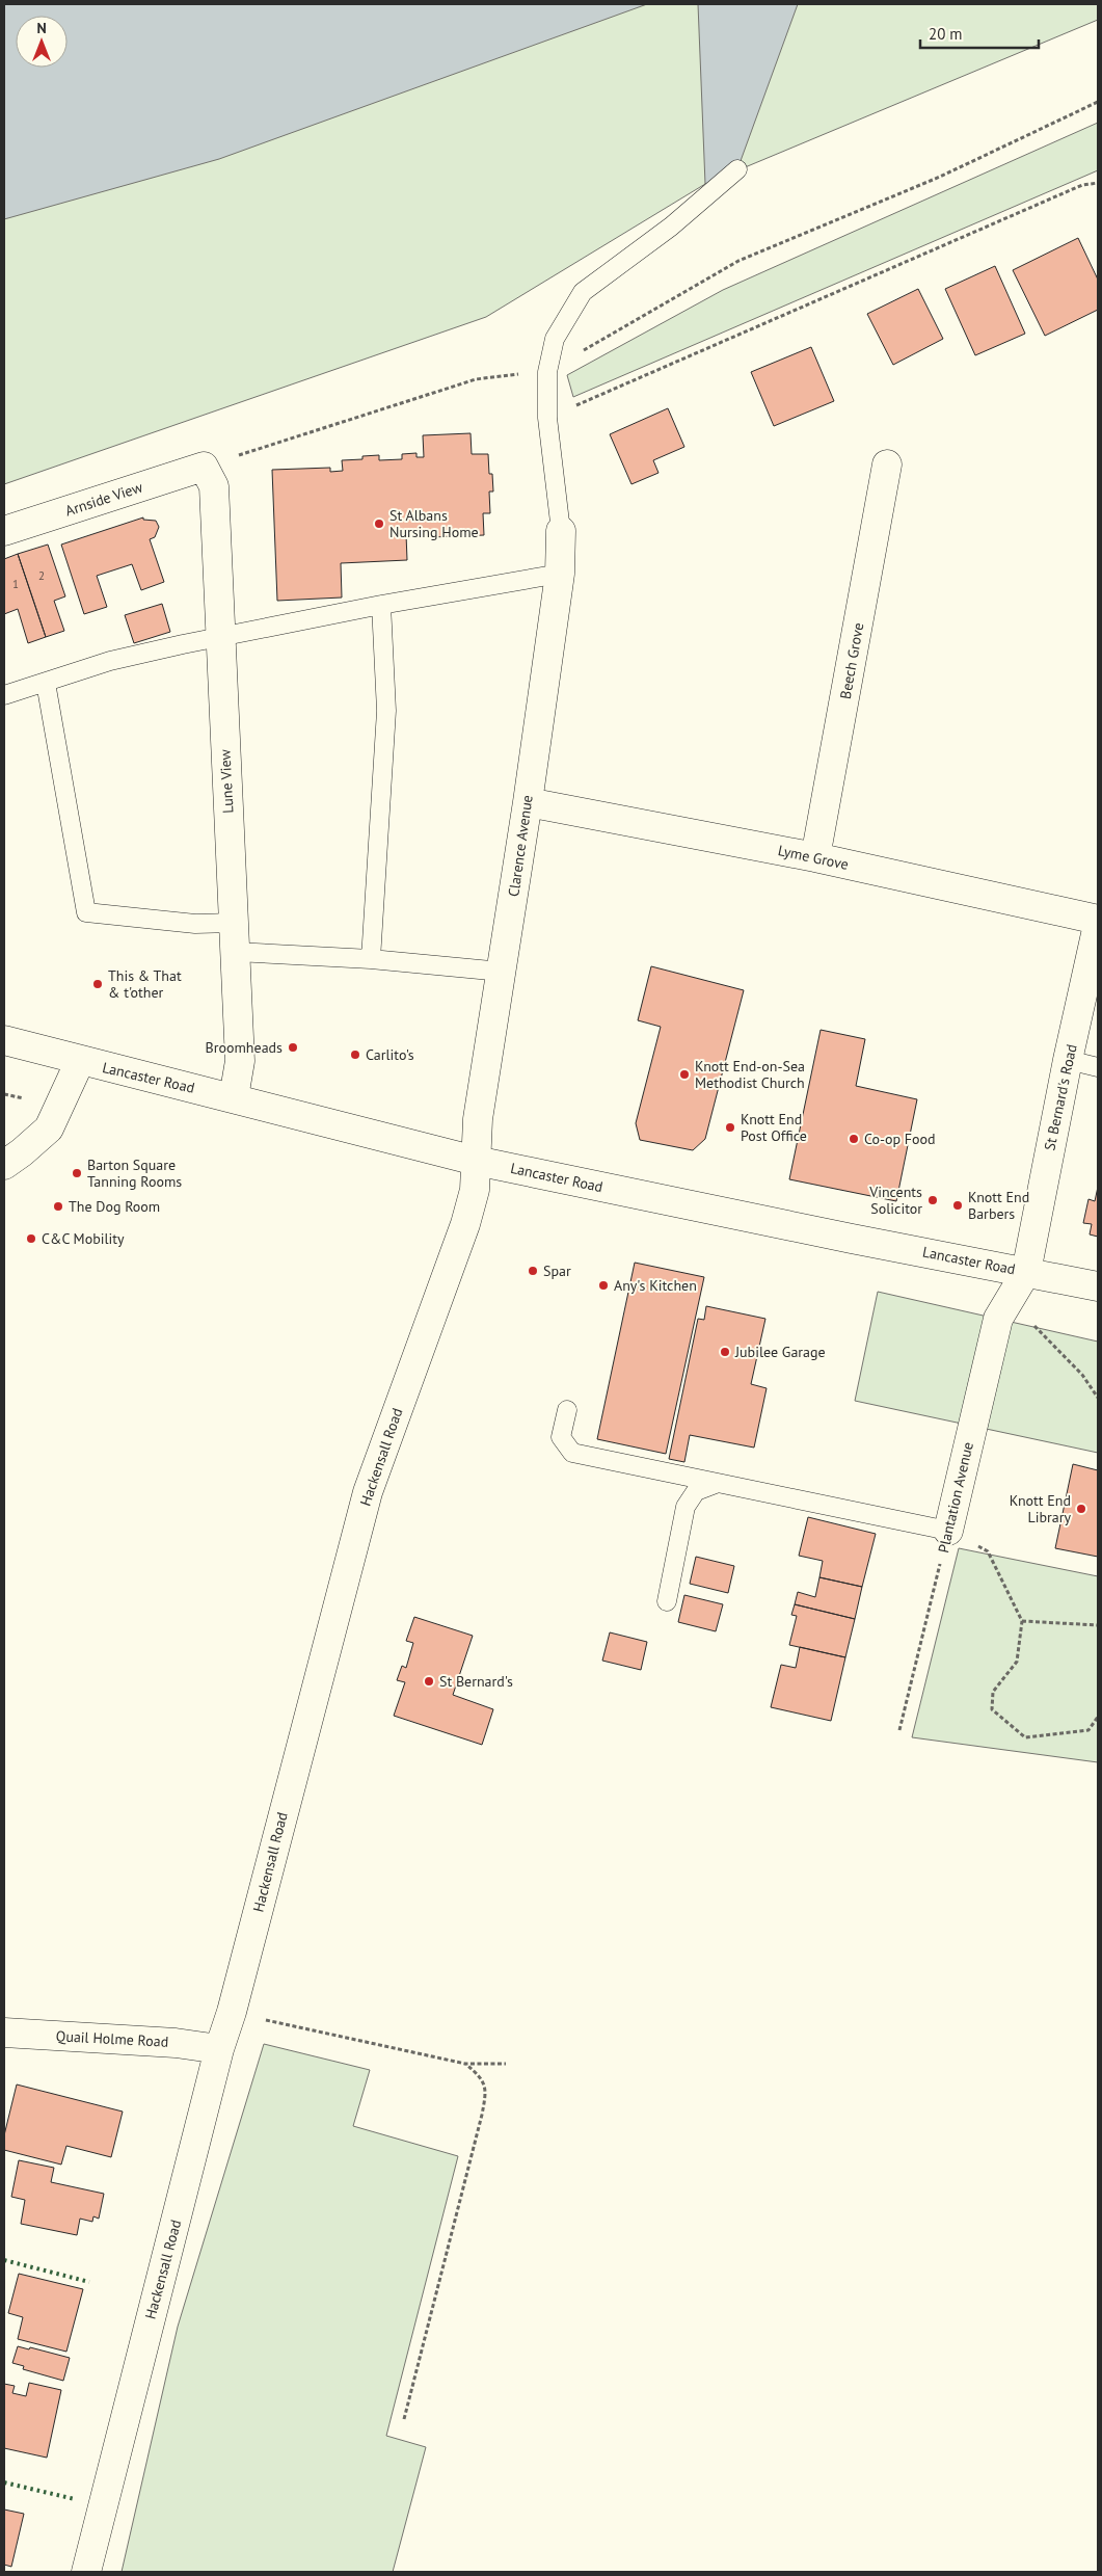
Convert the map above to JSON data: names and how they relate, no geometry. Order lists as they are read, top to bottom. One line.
{"streets":{"street":["Arnside View","Beech Grove","Lune View","Clarence Avenue","Lyme Grove","Lancaster Road","St Bernard's Road","Hackensall Road","Plantation Avenue","Quail Holme Road"]},"crossings":[["Arnside View","Lune View"],["Beech Grove","Lyme Grove"],["Lune View","Lancaster Road"],["Clarence Avenue","Lyme Grove"],["Clarence Avenue","Lancaster Road"],["Clarence Avenue","Hackensall Road"],["Lancaster Road","St Bernard's Road"],["Lancaster Road","Hackensall Road"],["Lancaster Road","Plantation Avenue"],["St Bernard's Road","Plantation Avenue"],["Hackensall Road","Quail Holme Road"]],"places":["St Albans Nursing Home","This & That & t'other","Broomheads","Carlito's","Knott End-on-Sea Methodist Church","Knott End Post Office","Co-op Food","Barton Square Tanning Rooms","Vincents Solicitor","Knott End Barbers","The Dog Room","C&C Mobility","Spar","Any's Kitchen","Jubilee Garage","Knott End Library","St Bernard's"],"house_numbers":["2","1"],"scale_bar":"20 m","north":"top"}
